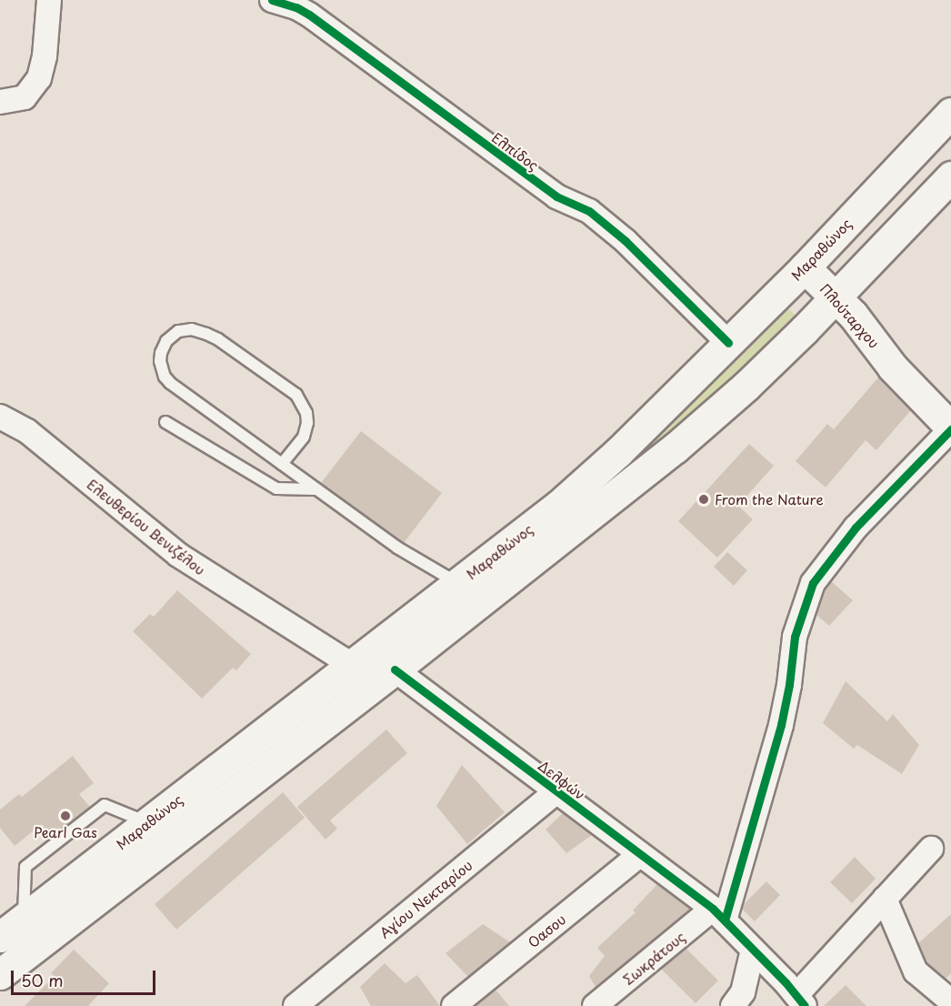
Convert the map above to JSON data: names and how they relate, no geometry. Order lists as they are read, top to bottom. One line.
{"streets":{"main road":["Μαραθώνος","Πλούταρχου"],"street":["Ελπίδος","Ελευθερίου Βενιζέλου","Δελφών","Αγίου Νεκταρίου","Οασου","Σωκράτους"]},"crossings":[["Ελπίδος","Μαραθώνος"],["Μαραθώνος","Πλούταρχου"],["Μαραθώνος","Ελευθερίου Βενιζέλου"],["Μαραθώνος","Δελφών"],["Δελφών","Αγίου Νεκταρίου"],["Δελφών","Οασου"],["Δελφών","Σωκράτους"]],"places":["From the Nature","Pearl Gas"],"scale_bar":"50 m"}
